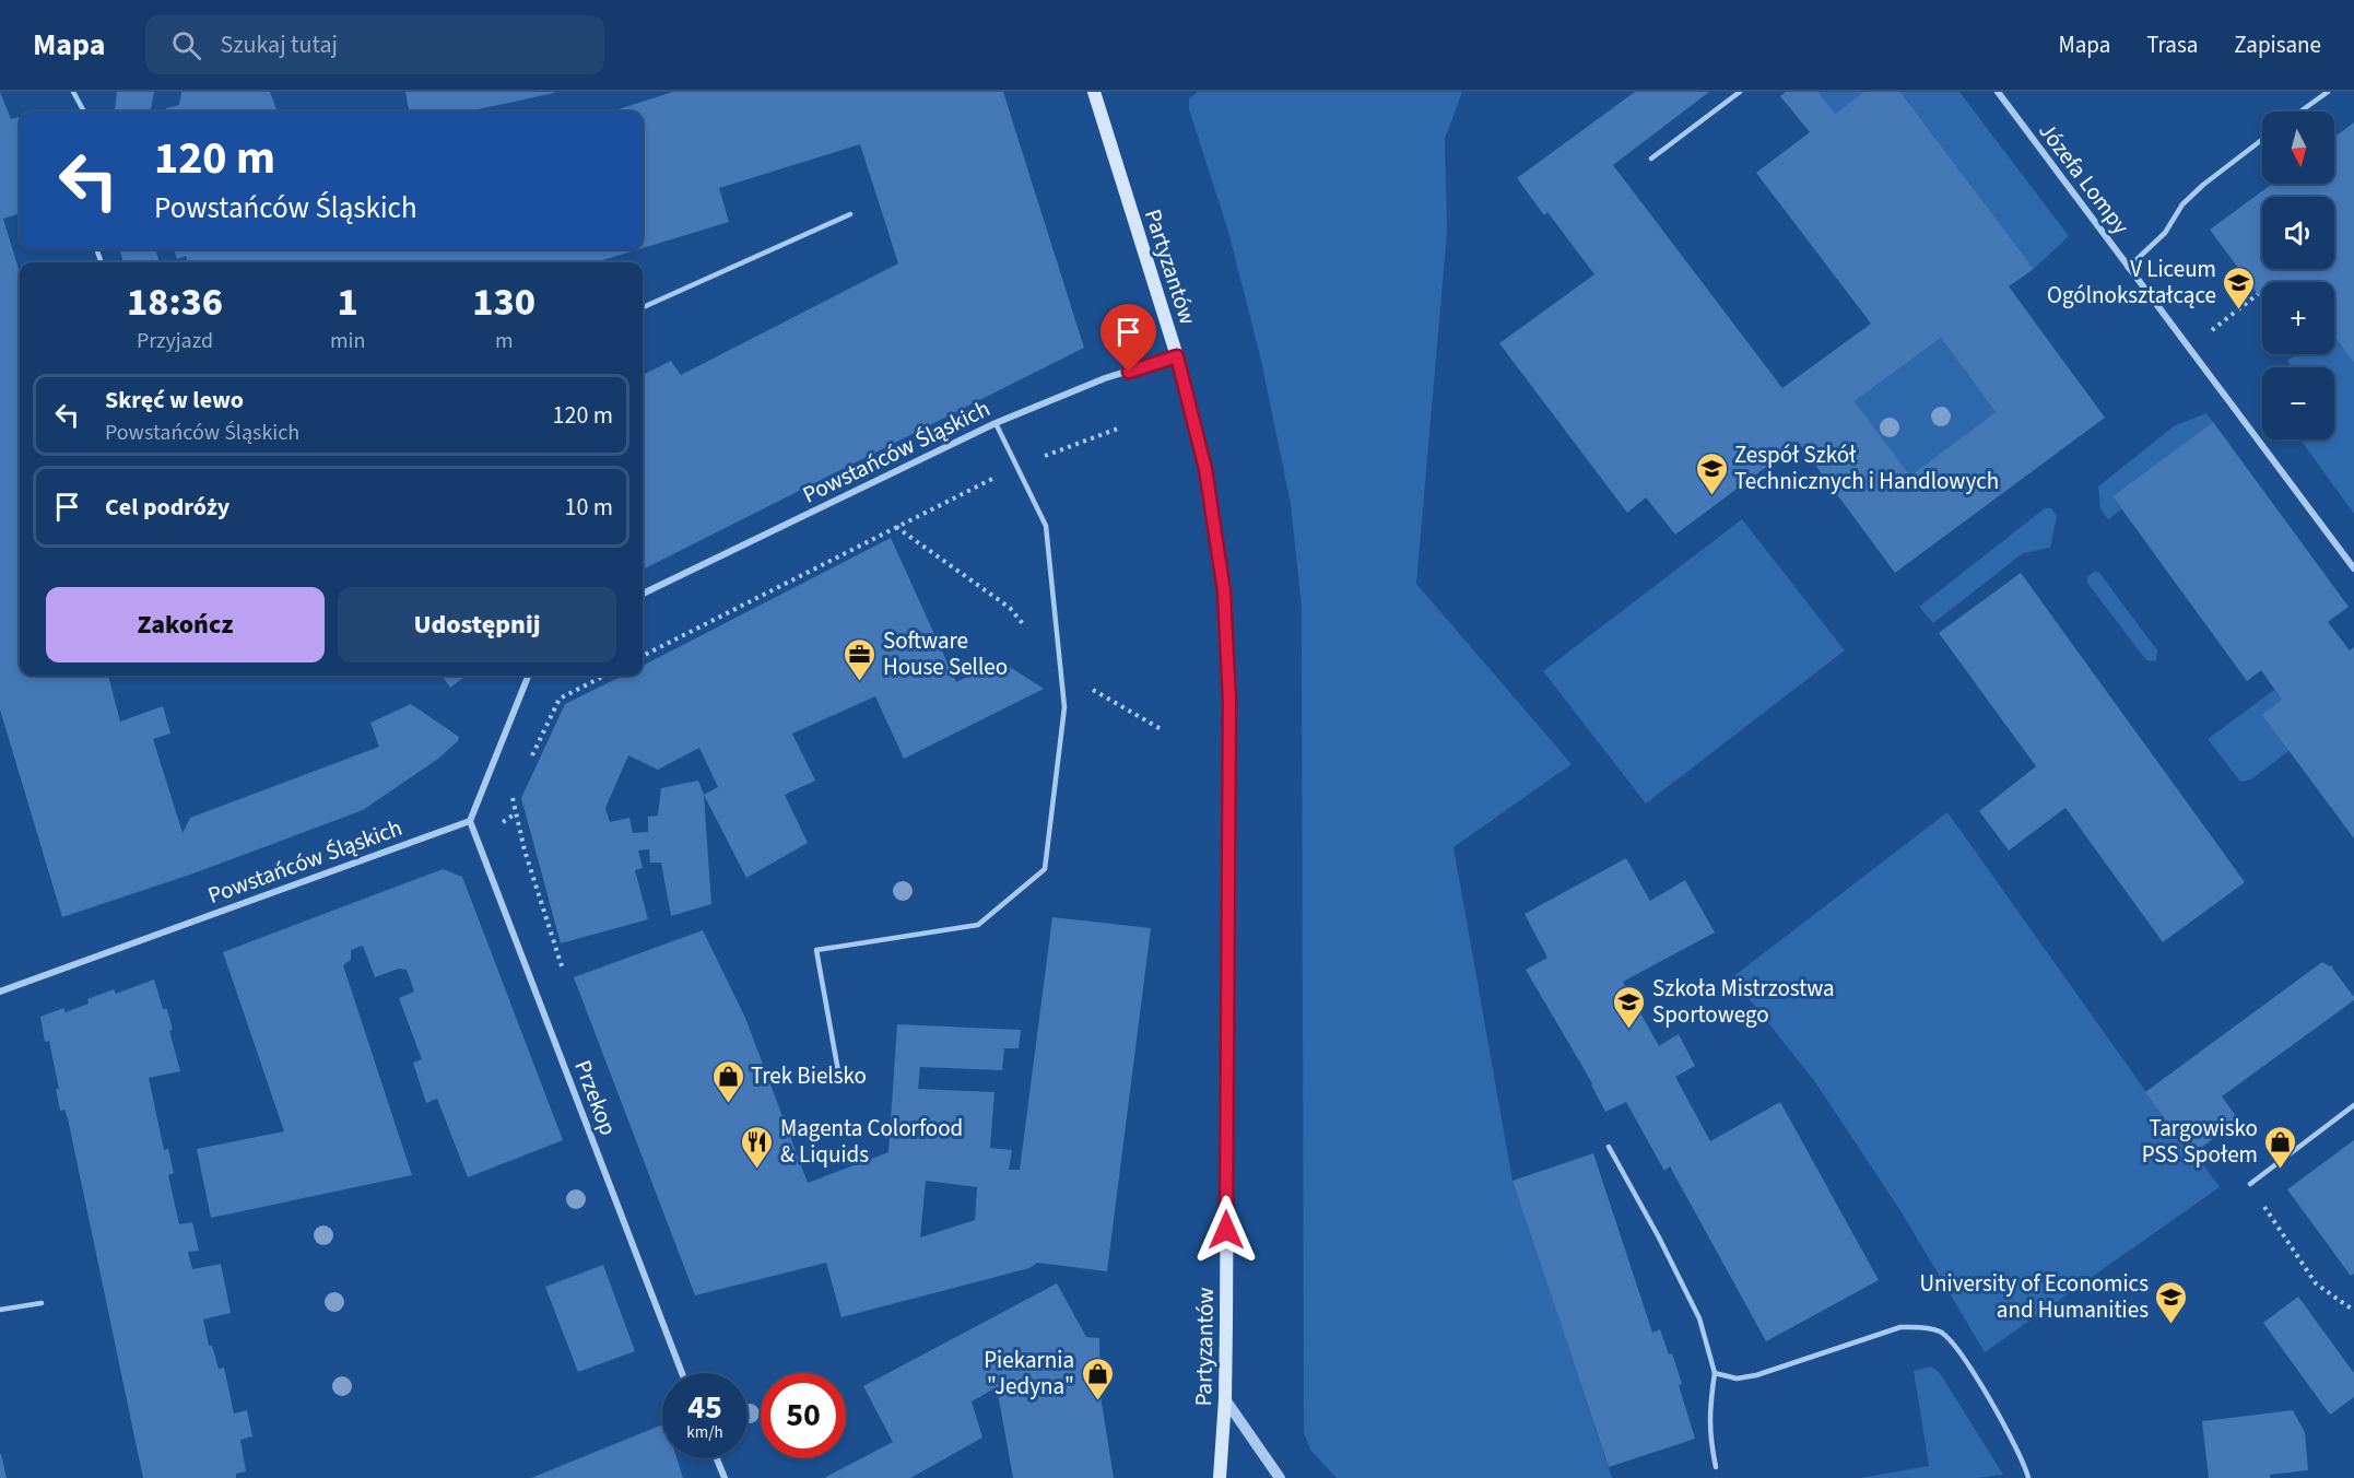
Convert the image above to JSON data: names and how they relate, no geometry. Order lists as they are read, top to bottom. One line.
{"streets":{"main road":["Partyzantów"],"street":["Józefa Lompy","Powstańców Śląskich","Przekop"]},"crossings":[["Partyzantów","Powstańców Śląskich"],["Powstańców Śląskich","Przekop"]],"places":{"school or university":["V Liceum Ogólnokształcące","Zespół Szkół Technicznych i Handlowych","Szkoła Mistrzostwa Sportowego","University of Economics and Humanities"],"office":["Software House Selleo"],"shop":["Trek Bielsko","Targowisko PSS Społem","Piekarnia \"Jedyna\""],"restaurant":["Magenta Colorfood & Liquids"]},"north":"bottom","page":{"header":"Mapa","search":"Szukaj tutaj","nav":["Mapa","Trasa","Zapisane"],"map_buttons":["+","−"],"turn":["120 m","Powstańców Śląskich"],"eta":["18:36","Przyjazd","1","min","130","m"],"list":[{"name":"Skręć w lewo","note":"Powstańców Śląskich","value":"120 m"},{"name":"Cel podróży","value":"10 m"}],"buttons":["Zakończ","Udostępnij"],"speed":"45 km/h","limit":"50"}}
